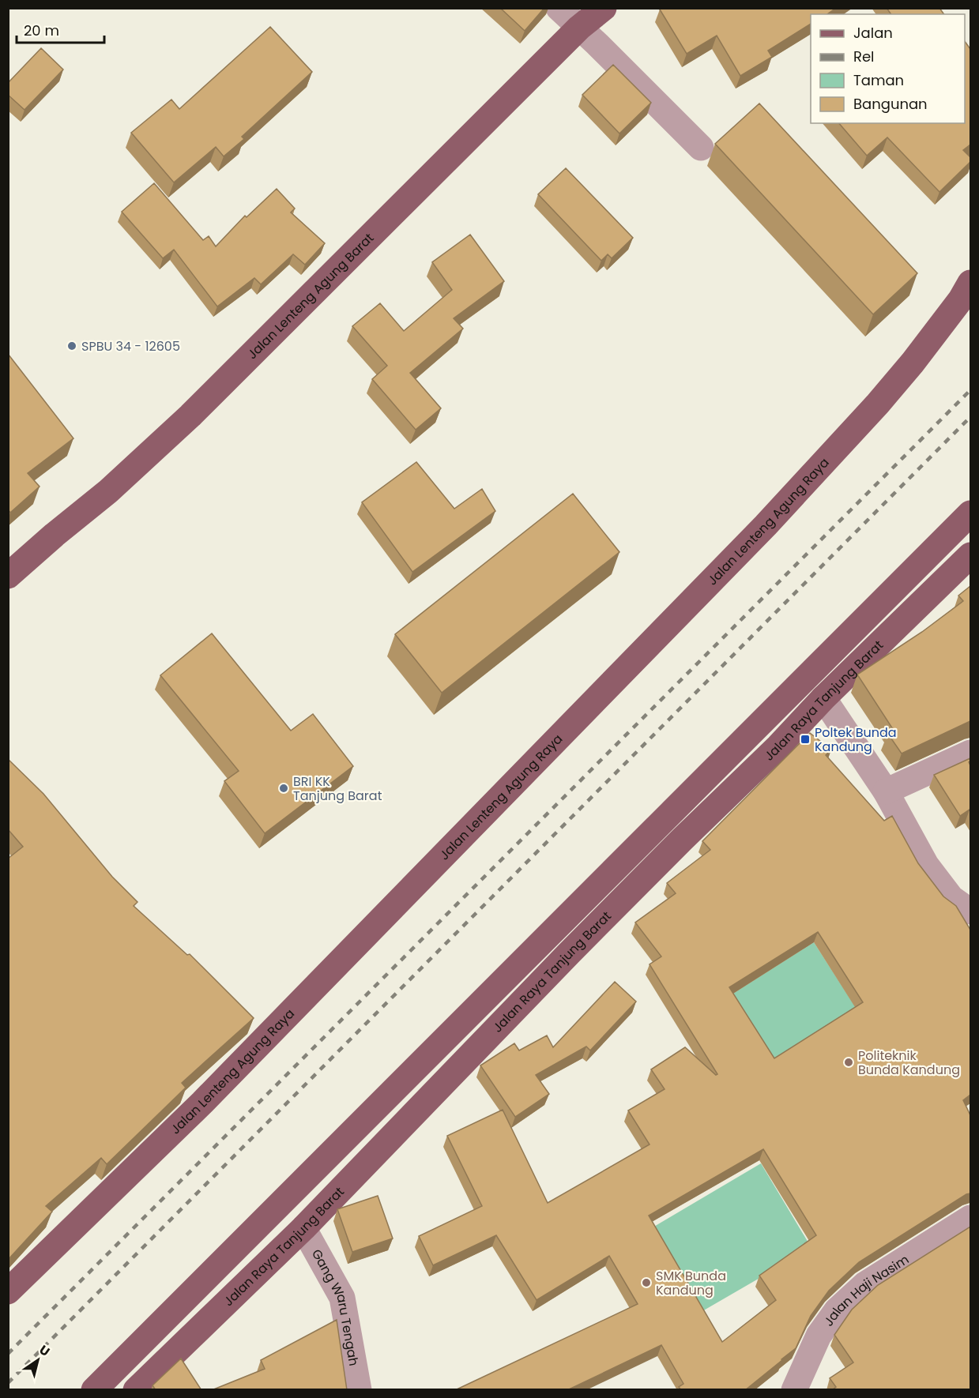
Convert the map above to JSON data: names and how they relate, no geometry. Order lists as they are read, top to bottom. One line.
{"streets":{"main road":["Jalan Lenteng Agung Barat","Jalan Lenteng Agung Raya","Jalan Raya Tanjung Barat"],"street":["Jalan Haji Nasim","Gang Waru Tengah"]},"crossings":[["Jalan Raya Tanjung Barat","Gang Waru Tengah"]],"places":{"other":["SPBU 34 - 12605","BRI KK Tanjung Barat","Politeknik Bunda Kandung","SMK Bunda Kandung"],"transit":["Poltek Bunda Kandung"]},"legend":["Jalan","Rel","Taman","Bangunan"],"scale_bar":"20 m","north":"top right"}
